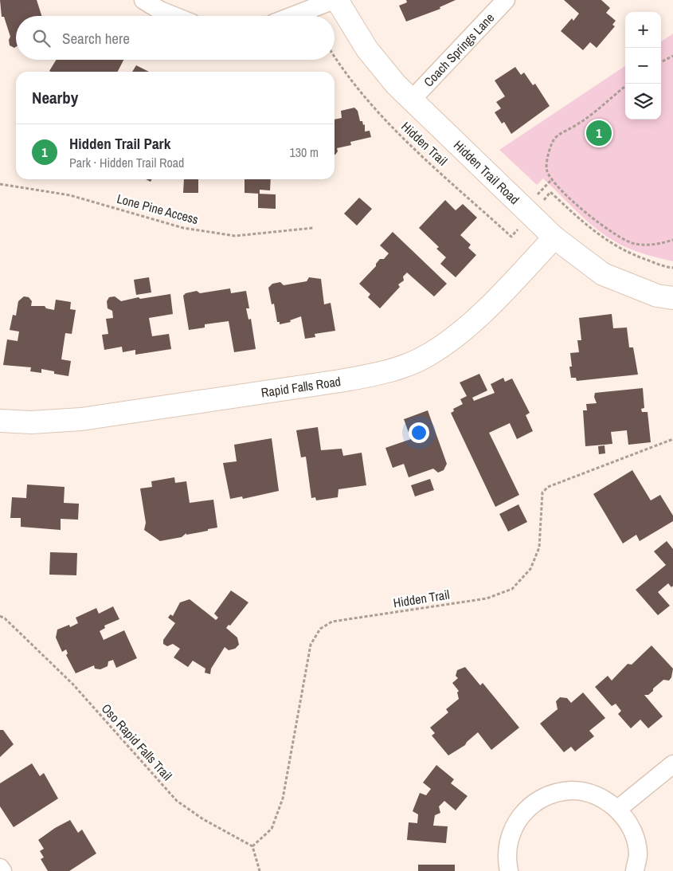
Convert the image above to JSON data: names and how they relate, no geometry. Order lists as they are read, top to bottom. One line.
{"streets":{"street":["Coach Springs Lane","Hidden Trail Road","Rapid Falls Road"],"path":["Hidden Trail","Lone Pine Access","Oso Rapid Falls Trail"]},"crossings":[["Coach Springs Lane","Hidden Trail Road"],["Hidden Trail","Oso Rapid Falls Trail"],["Hidden Trail Road","Rapid Falls Road"]],"page":{"map_buttons":["+","−"],"search":"Search here","heading":"Nearby","pins":"1","list":[{"mark":"1","name":"Hidden Trail Park","note":"Park · Hidden Trail Road","value":"130 m"}]}}
